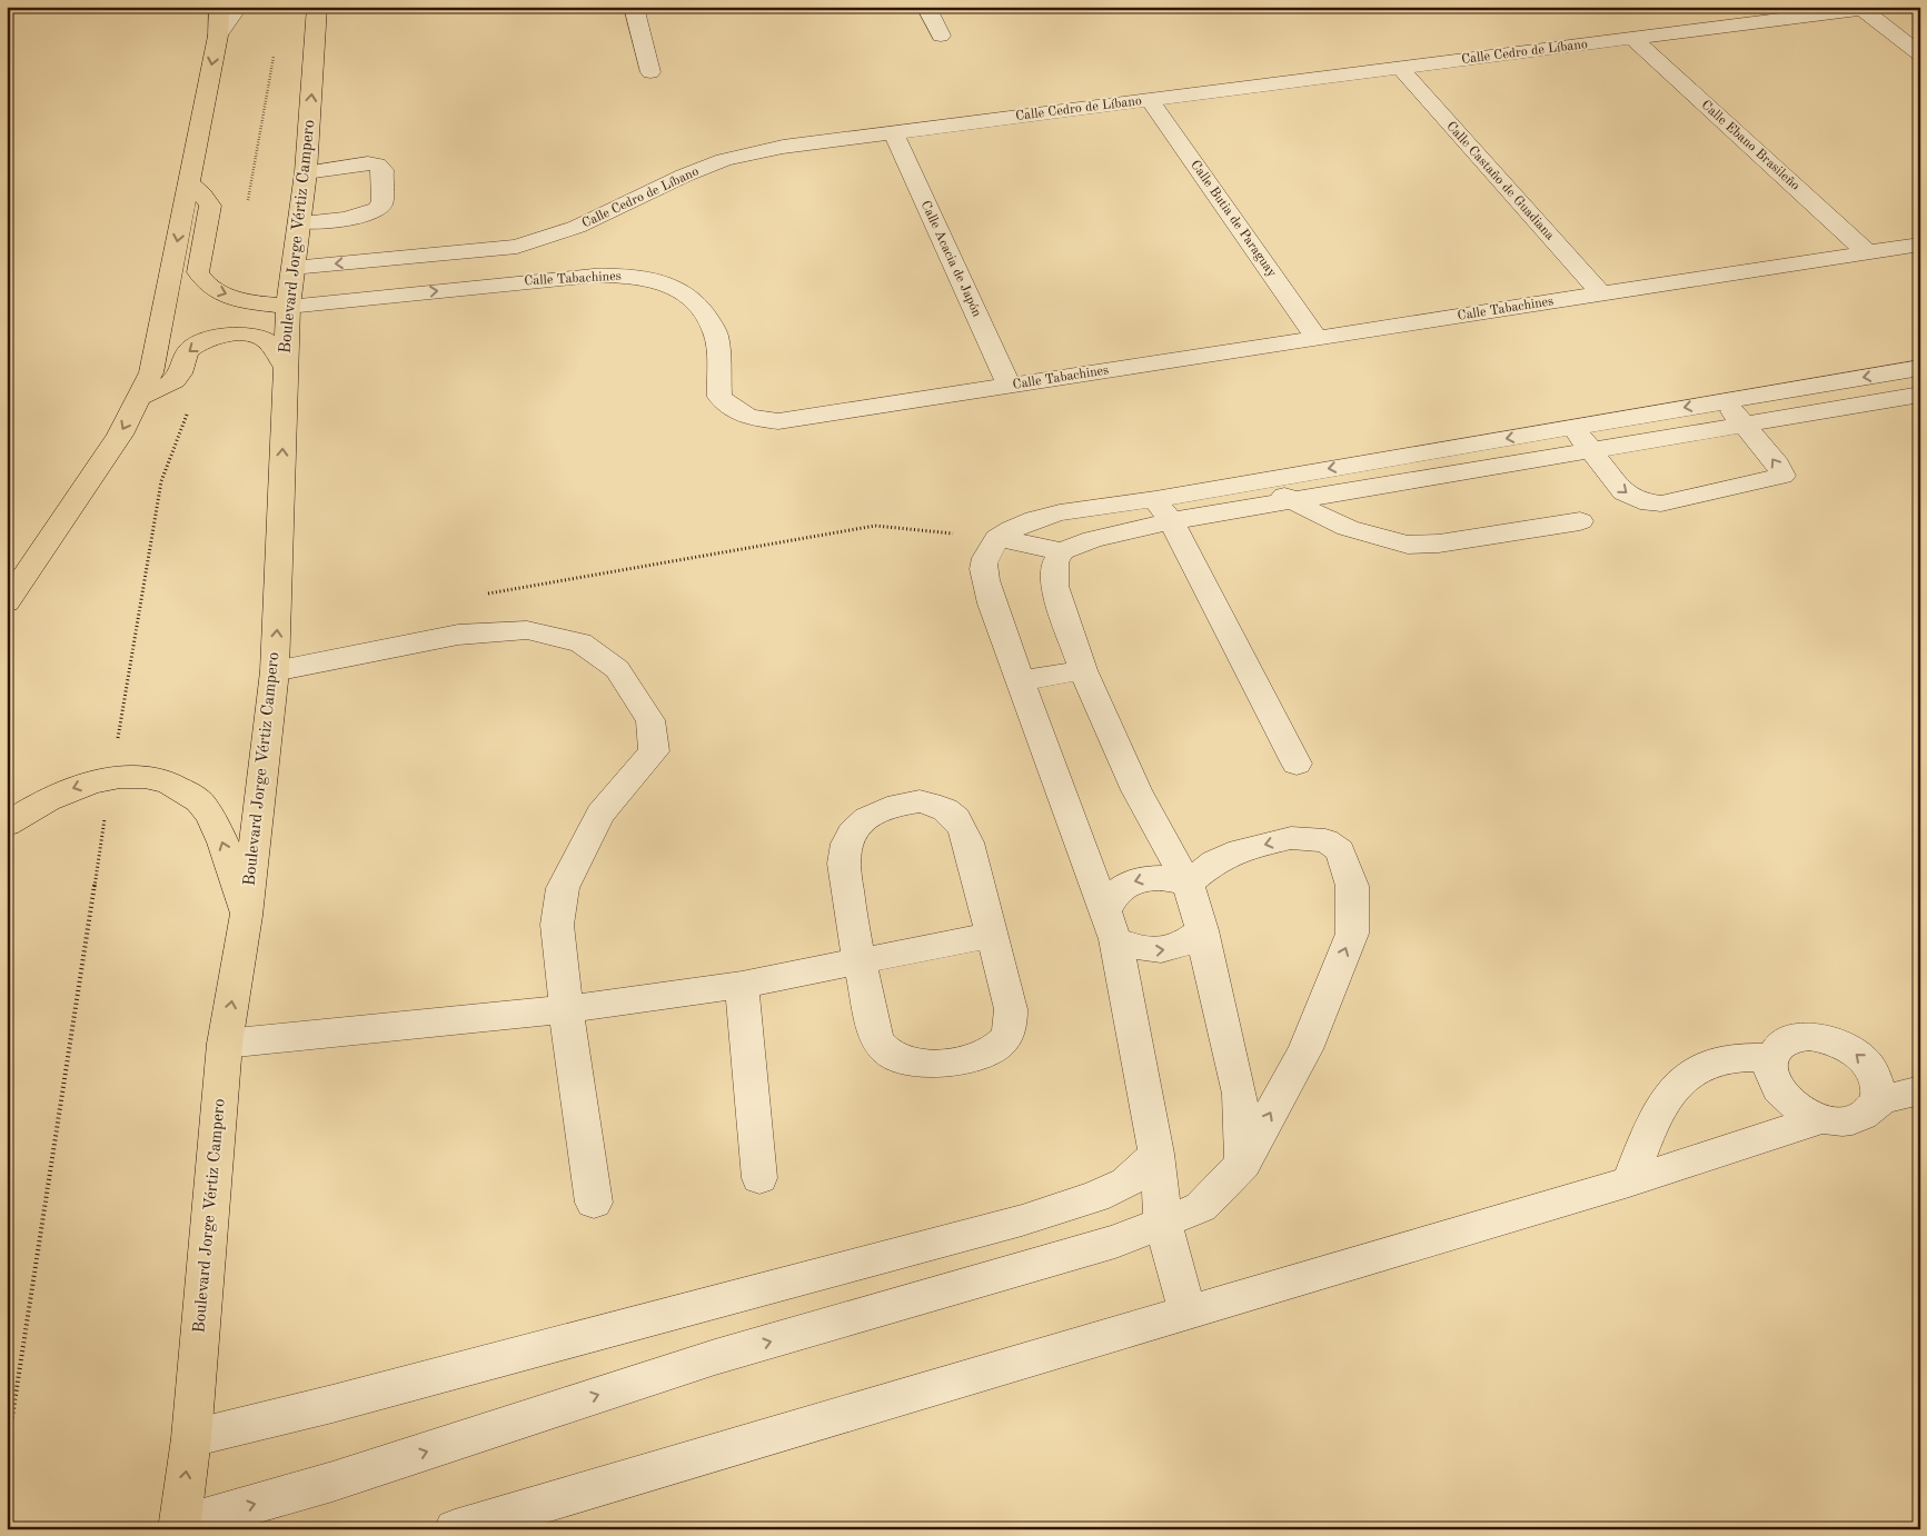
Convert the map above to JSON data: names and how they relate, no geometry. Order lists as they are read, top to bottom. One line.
{"streets":{"main road":["Boulevard Jorge Vértiz Campero"],"street":["Calle Cedro de Líbano","Calle Ebano Brasileño","Calle Castaño de Guadiana","Calle Butia de Paraguay","Calle Acacia de Japón","Calle Tabachines"]},"crossings":[["Calle Cedro de Líbano","Calle Ebano Brasileño"],["Calle Cedro de Líbano","Calle Castaño de Guadiana"],["Calle Cedro de Líbano","Calle Butia de Paraguay"],["Calle Cedro de Líbano","Boulevard Jorge Vértiz Campero"],["Calle Cedro de Líbano","Calle Acacia de Japón"],["Calle Ebano Brasileño","Calle Tabachines"],["Calle Castaño de Guadiana","Calle Tabachines"],["Calle Butia de Paraguay","Calle Tabachines"],["Boulevard Jorge Vértiz Campero","Calle Tabachines"],["Calle Acacia de Japón","Calle Tabachines"]],"one_way":["Boulevard Jorge Vértiz Campero"]}
